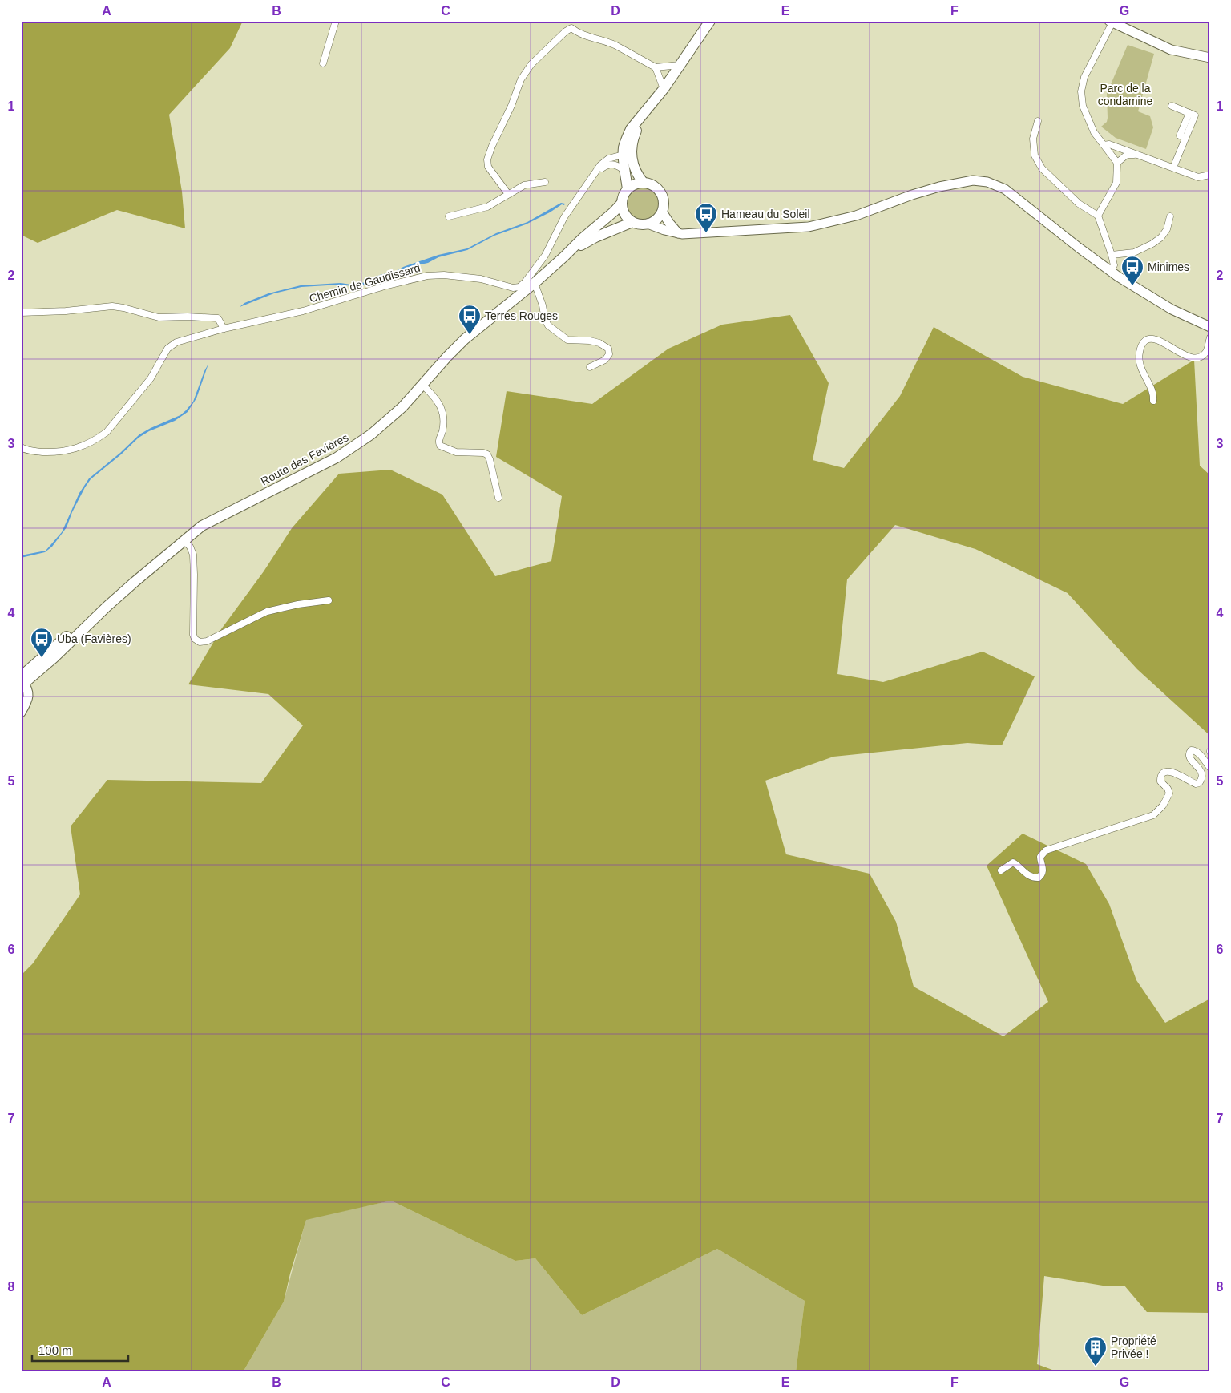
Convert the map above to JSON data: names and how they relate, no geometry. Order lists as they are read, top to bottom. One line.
{"streets":{"main road":["Route des Favières"],"street":["Chemin de Gaudissard"]},"parks":["Parc de la condamine"],"places":{"bus stop":["Hameau du Soleil","Minimes","Terres Rouges","Uba (Favières)"],"building":["Propriété Privée !"]},"scale_bar":"100 m","grid":{"columns":["A","B","C","D","E","F","G"],"rows":["1","2","3","4","5","6","7","8"]}}
